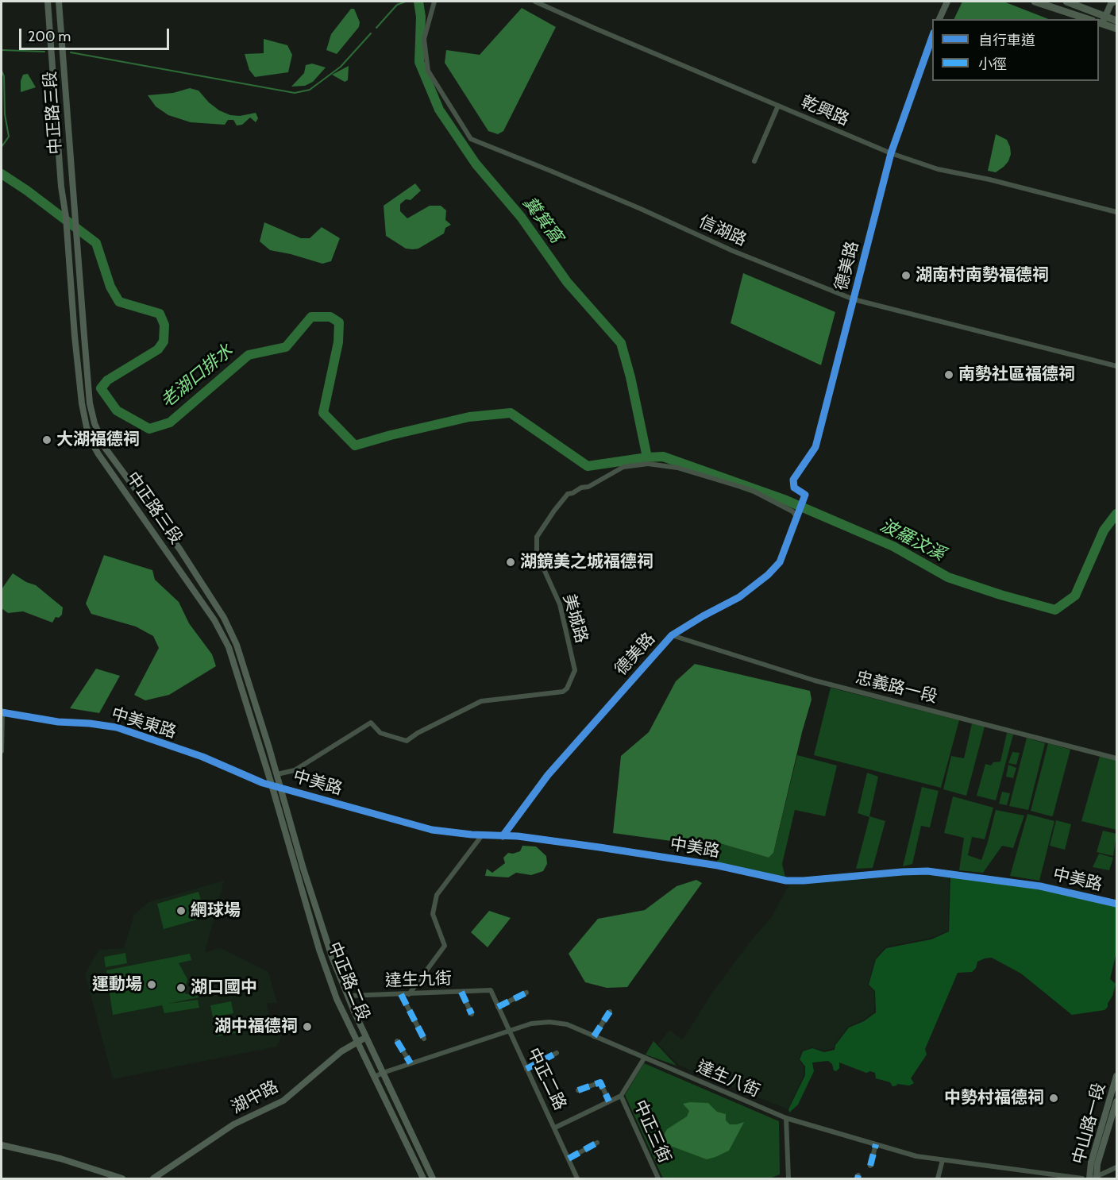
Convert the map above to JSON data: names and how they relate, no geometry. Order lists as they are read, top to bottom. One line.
{"streets":{"main road":["中正路三段","德美路","中美路","中正路二段","湖中路","中山路一段"],"street":["乾興路","信湖路","美城路","忠義路一段","中美東路","達生九街","中正二路","達生八街","中正三街"]},"crossings":[["乾興路","德美路"],["中正路三段","美城路"],["中正路三段","中美東路"],["中正路三段","中美路"],["中正路三段","中正路二段"],["信湖路","德美路"],["德美路","美城路"],["德美路","忠義路一段"],["德美路","中美路"],["中美東路","中美路"],["中美東路","中正路二段"],["中美路","中正路二段"],["達生九街","中正路二段"],["達生九街","中正二路"],["中正路二段","達生八街"],["中正路二段","湖中路"],["中正二路","達生八街"]],"water":["糞箕窩","老湖口排水","波羅汶溪"],"places":["湖南村南勢福德祠","南勢社區福德祠","大湖福德祠","湖鏡美之城福德祠","網球場","運動場","湖口國中","湖中福德祠","中勢村福德祠"],"legend":["自行車道","小徑"],"scale_bar":"200 m"}
